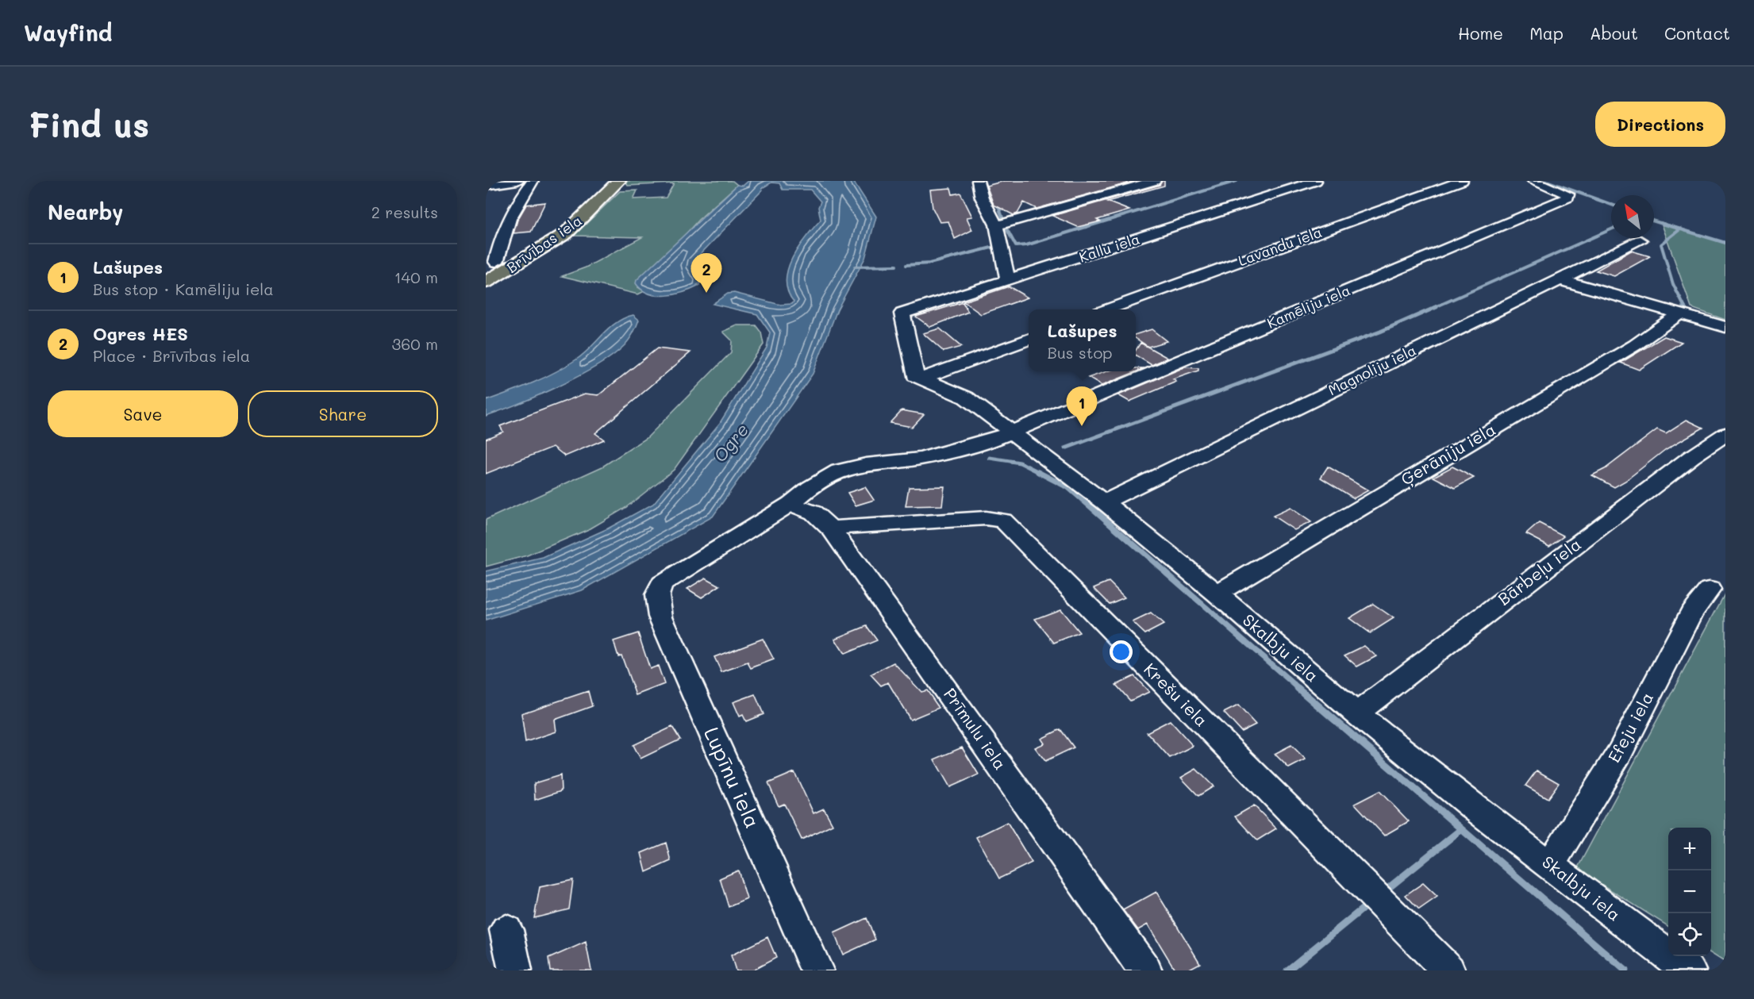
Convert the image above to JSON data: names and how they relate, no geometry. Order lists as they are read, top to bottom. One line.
{"streets":{"main road":["Brīvības iela"],"street":["Lavandu iela","Kallu iela","Kamēliju iela","Magnoliju iela","Ģerāniju iela","Bārbeļu iela","Skalbju iela","Krešu iela","Efeju iela","Prīmulu iela","Lupīnu iela"]},"crossings":[["Kallu iela","Skalbju iela"],["Kamēliju iela","Skalbju iela"],["Magnoliju iela","Skalbju iela"],["Ģerāniju iela","Skalbju iela"],["Bārbeļu iela","Skalbju iela"],["Skalbju iela","Efeju iela"],["Krešu iela","Prīmulu iela"],["Prīmulu iela","Lupīnu iela"]],"water":["Ogre"],"north":"top left","page":{"header":"Wayfind","nav":["Home","Map","About","Contact"],"buttons":["Directions",["Save","Share"]],"title":"Find us","heading":["Nearby","2 results"],"list":[{"mark":"1","name":"Lašupes","note":"Bus stop · Kamēliju iela","value":"140 m"},{"mark":"2","name":"Ogres HES","note":"Place · Brīvības iela","value":"360 m"}],"pins":["2","1"],"popup":["Lašupes","Bus stop"],"map_buttons":["+","−"]}}
